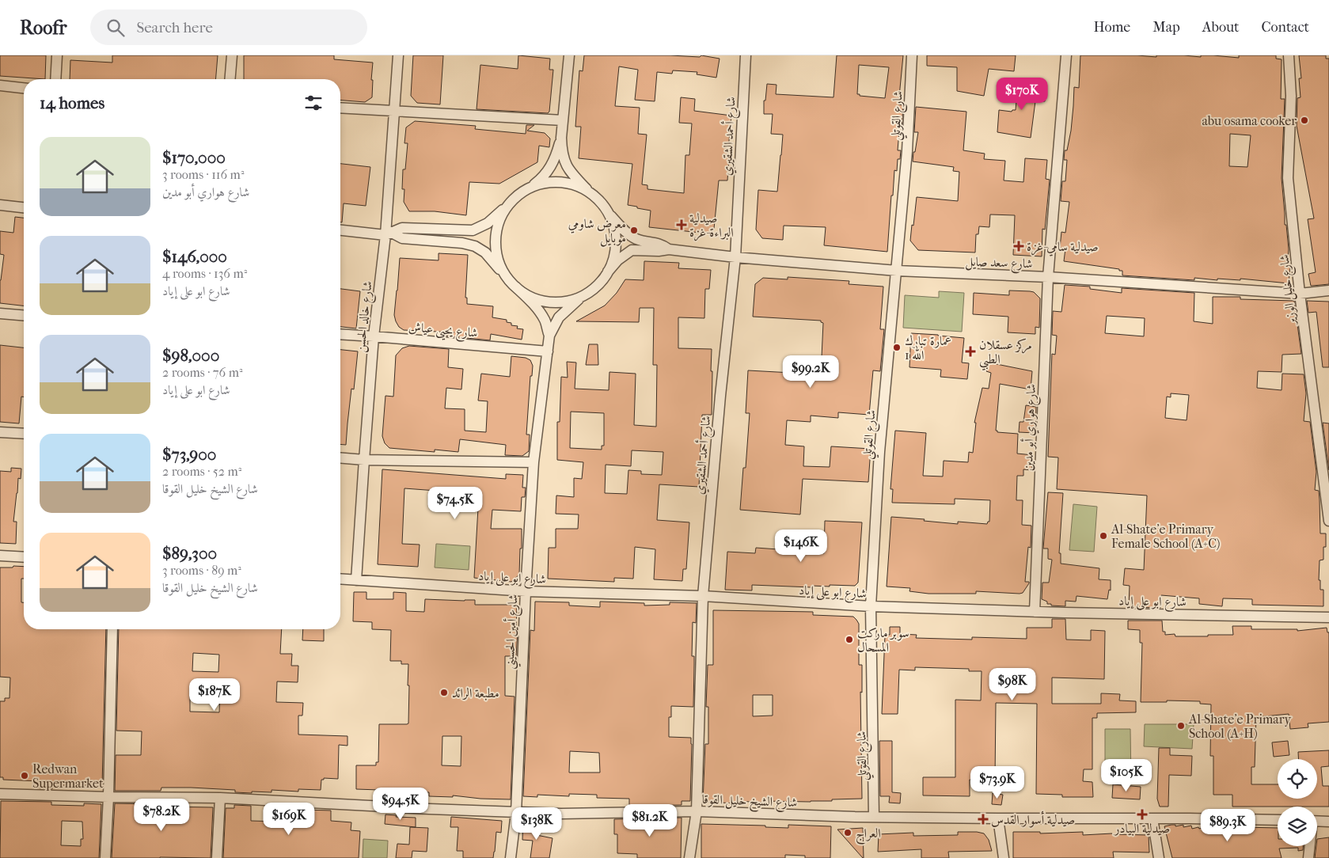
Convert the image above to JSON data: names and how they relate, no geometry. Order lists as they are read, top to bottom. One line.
{"streets":{"street":["شارع القوتلي","شارع أحمد الشقيري","شارع سعد صايل","شارع خليل الوزير","شارع خالد الحسن","شارع يحيى عياش","شارع هواري أبو مدين","شارع ابو على إياد","شارع أمين الحسيني","شارع الشيخ خليل القوقا"]},"crossings":[["شارع القوتلي","شارع سعد صايل"],["شارع القوتلي","شارع ابو على إياد"],["شارع القوتلي","شارع الشيخ خليل القوقا"],["شارع أحمد الشقيري","شارع سعد صايل"],["شارع أحمد الشقيري","شارع ابو على إياد"],["شارع أحمد الشقيري","شارع الشيخ خليل القوقا"],["شارع سعد صايل","شارع خليل الوزير"],["شارع سعد صايل","شارع هواري أبو مدين"],["شارع سعد صايل","شارع أمين الحسيني"],["شارع خالد الحسن","شارع يحيى عياش"],["شارع خالد الحسن","شارع ابو على إياد"],["شارع يحيى عياش","شارع أمين الحسيني"],["شارع هواري أبو مدين","شارع ابو على إياد"],["شارع ابو على إياد","شارع أمين الحسيني"],["شارع أمين الحسيني","شارع الشيخ خليل القوقا"]],"places":{"other":["abu osama cooker","معرض شاومي موبايل","عمارة تبارك الله 1","Al-Shate'e Primary Female School (A+C)","سوبر ماركت المسحال","مطبعة الرائد","Al-Shate'e Primary School (A+H)","Redwan Supermarket","العراج"],"health":["صيدلية البراءة-غزة","صيدلية سامي-غزة","مركز عسقلان الطبي","صيدلية البيادر","صيدلية أسوار القدس"]},"page":{"header":"Roofr","search":"Search here","nav":["Home","Map","About","Contact"],"price":["$170K","$99.2K","$74.5K","$146K","$98K","$187K","$105K","$73.9K","$94.5K","$78.2K","$169K","$81.2K","$138K","$89.3K"],"heading":"14 homes","list":[{"name":"$170,000","note":"3 rooms · 116 m² · شارع هواري أبو مدين"},{"name":"$146,000","note":"4 rooms · 136 m² · شارع ابو على إياد"},{"name":"$98,000","note":"2 rooms · 76 m² · شارع ابو على إياد"},{"name":"$73,900","note":"2 rooms · 52 m² · شارع الشيخ خليل القوقا"},{"name":"$89,300","note":"3 rooms · 89 m² · شارع الشيخ خليل القوقا"}]}}
